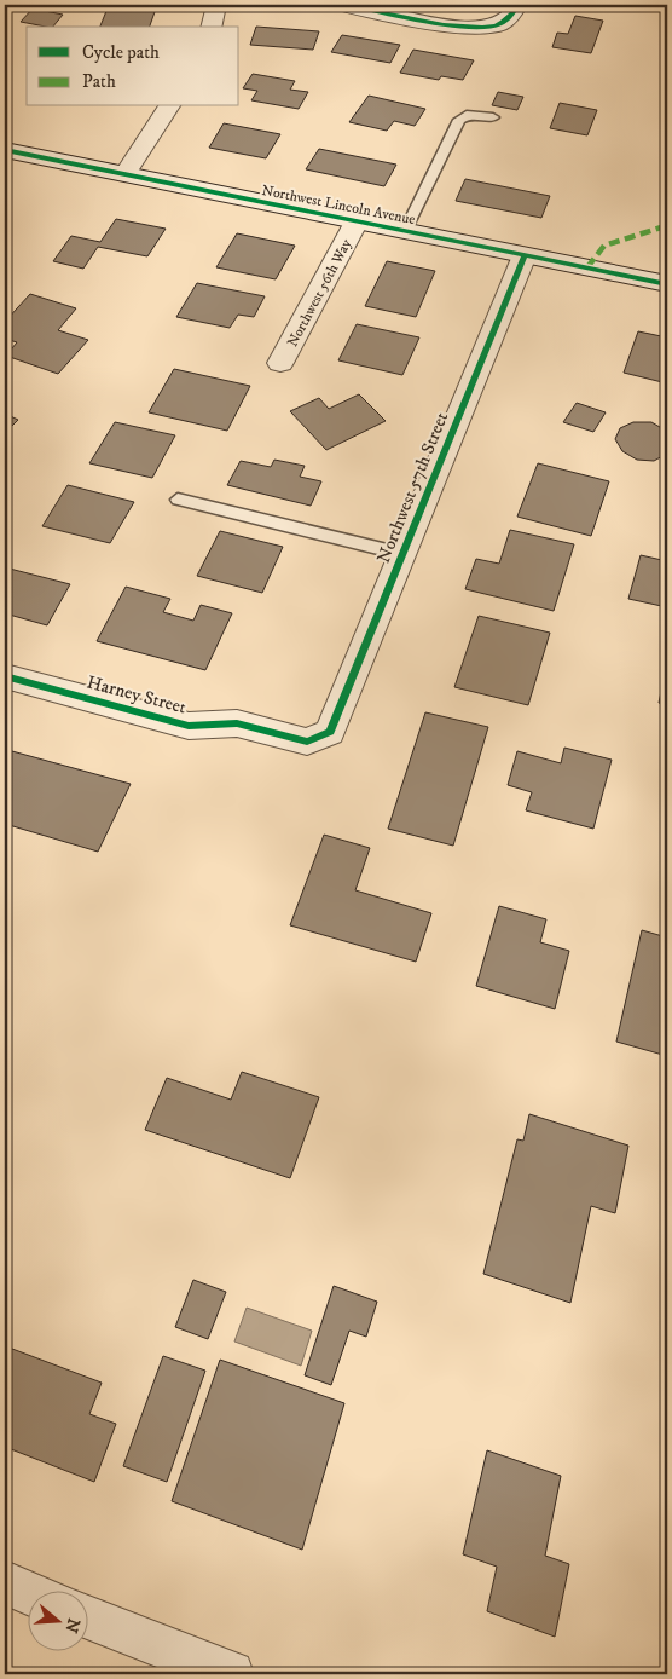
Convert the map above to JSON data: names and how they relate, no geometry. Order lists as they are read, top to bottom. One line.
{"streets":{"street":["Northwest Lincoln Avenue","Northwest 56th Way","Northwest 57th Street","Harney Street"]},"crossings":[["Northwest Lincoln Avenue","Northwest 56th Way"],["Northwest Lincoln Avenue","Northwest 57th Street"],["Northwest 57th Street","Harney Street"]],"legend":["Cycle path","Path"],"north":"right"}
